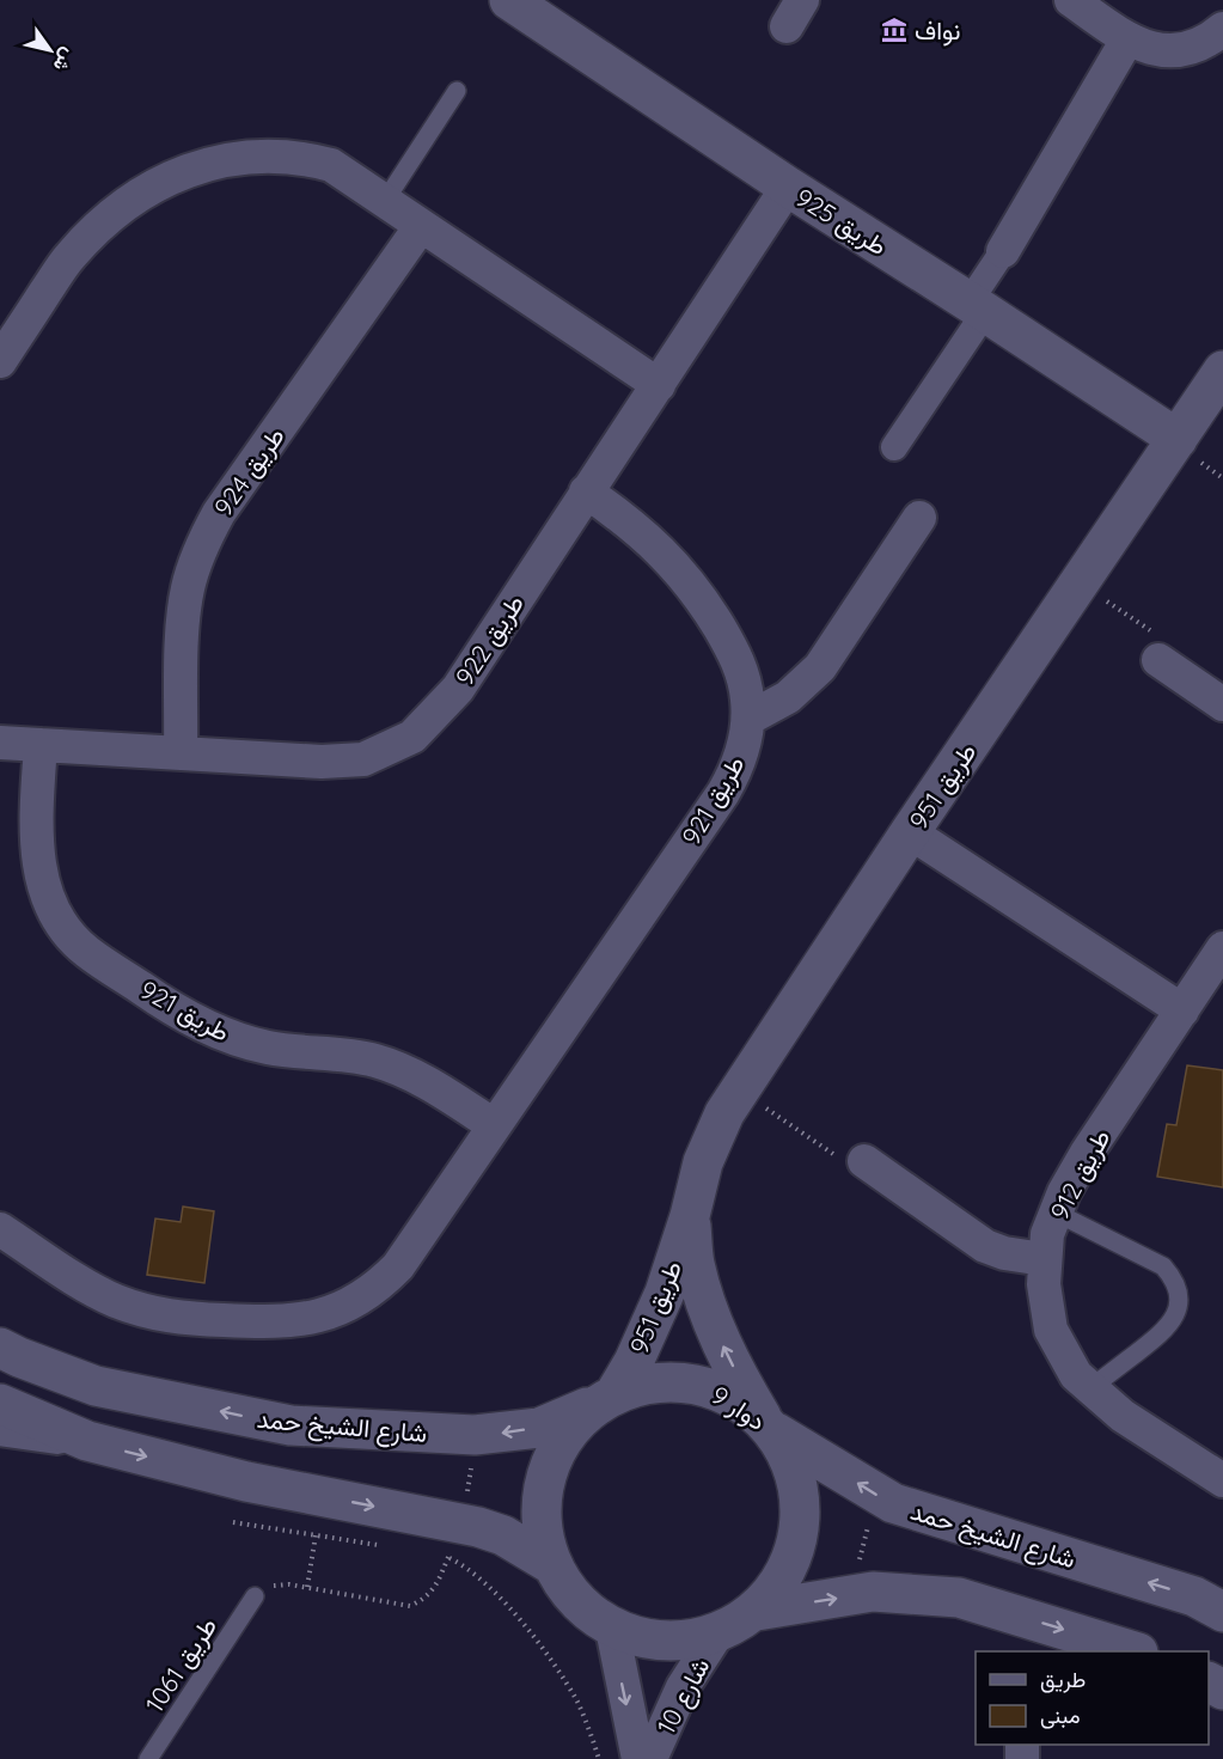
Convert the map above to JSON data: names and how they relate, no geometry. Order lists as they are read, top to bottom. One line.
{"streets":{"street":["طريق 925","طريق 924","طريق 922","طريق 951","طريق 921","طريق 912","دوار 9","شارع الشيخ حمد","شارع 10"],"lane":["طريق 1061"]},"crossings":[["طريق 925","طريق 922"],["طريق 925","طريق 951"],["طريق 924","طريق 922"],["طريق 922","طريق 921"],["طريق 951","دوار 9"],["طريق 951","شارع الشيخ حمد"],["دوار 9","شارع الشيخ حمد"],["دوار 9","شارع 10"]],"one_way":["شارع 10"],"places":{"museum":["نواف"]},"legend":["طريق","مبنى"],"north":"bottom right"}
